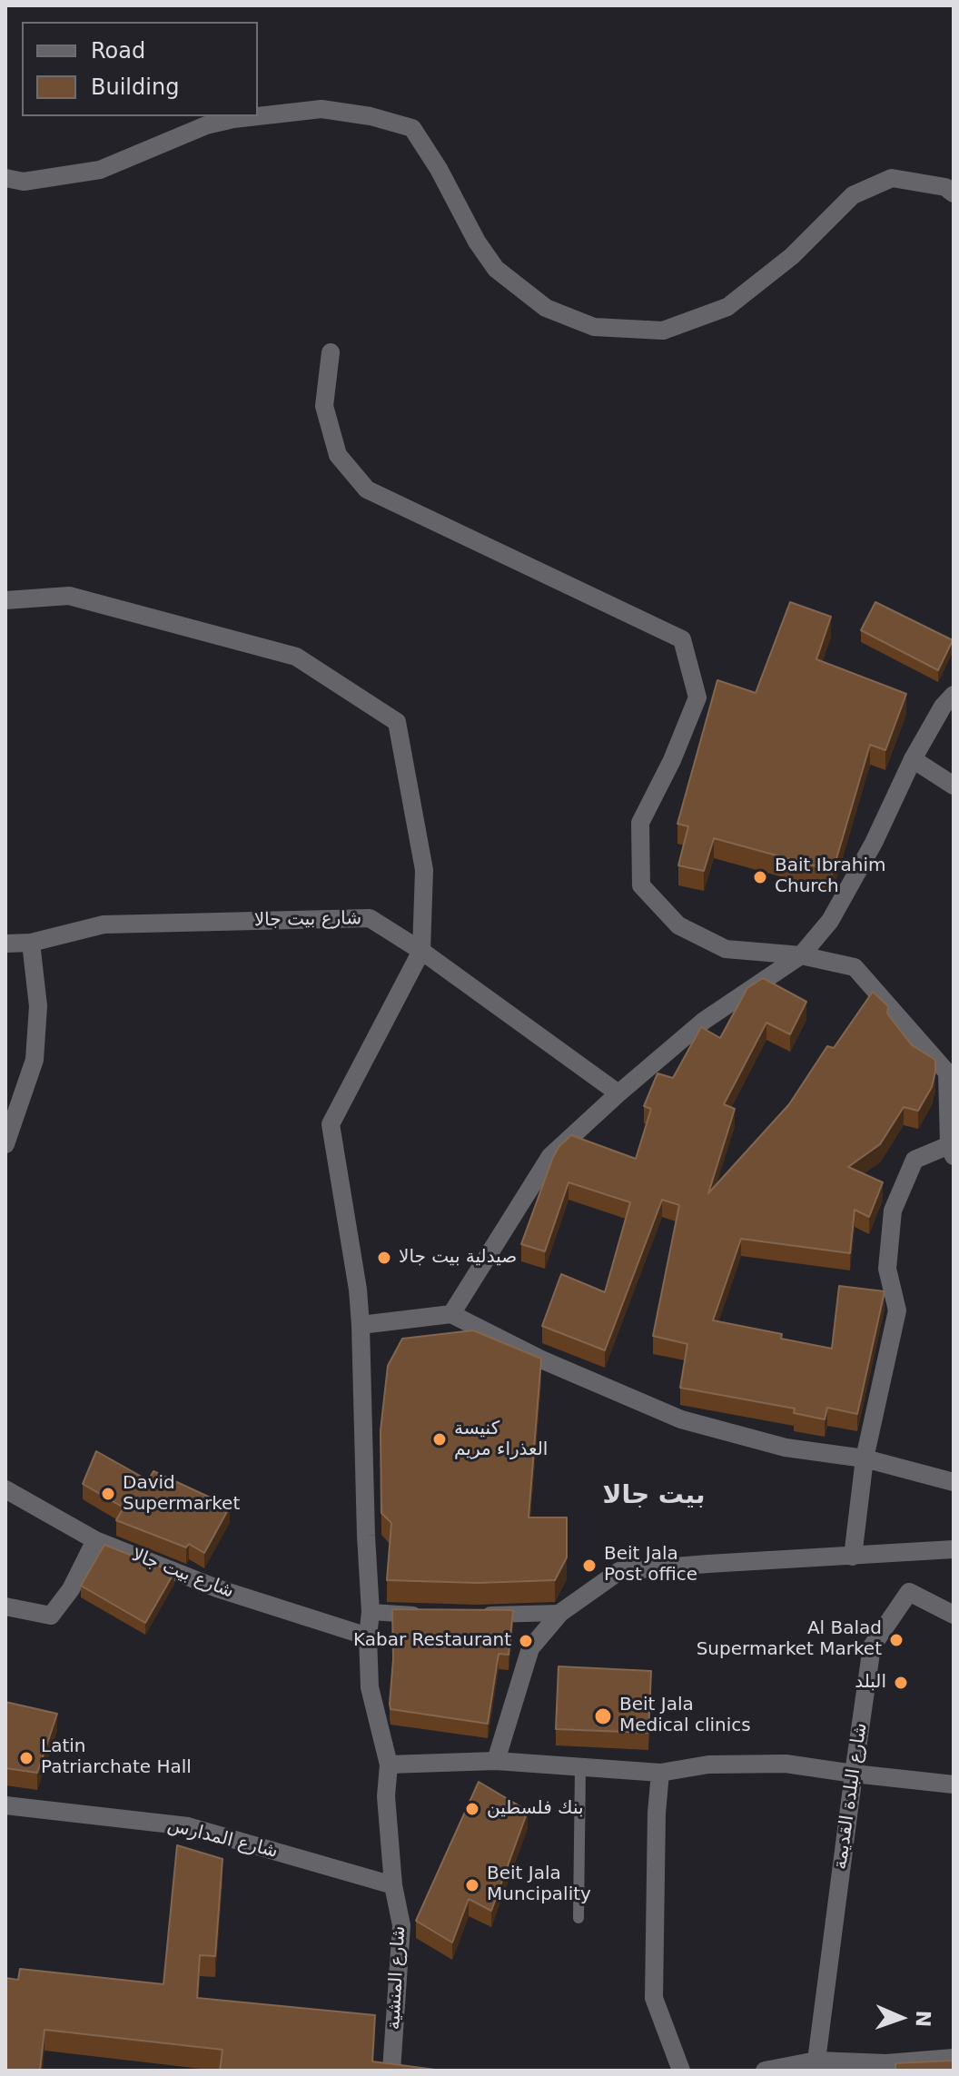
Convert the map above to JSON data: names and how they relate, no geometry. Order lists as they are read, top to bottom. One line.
{"streets":{"street":["شارع بيت جالا","شارع البلدة القديمة","شارع المدارس","شارع المنشية"]},"crossings":[["شارع بيت جالا","شارع المنشية"],["شارع المدارس","شارع المنشية"]],"districts":["بيت جالا"],"places":["Bait Ibrahim Church","صيدلية بيت جالا","كنيسة العذراء مريم","David Supermarket","Beit Jala Post office","Al Balad Supermarket Market","Kabar Restaurant","البلد","Beit Jala Medical clinics","Latin Patriarchate Hall","بنك فلسطين","Beit Jala Muncipality"],"legend":["Road","Building"],"north":"right"}
